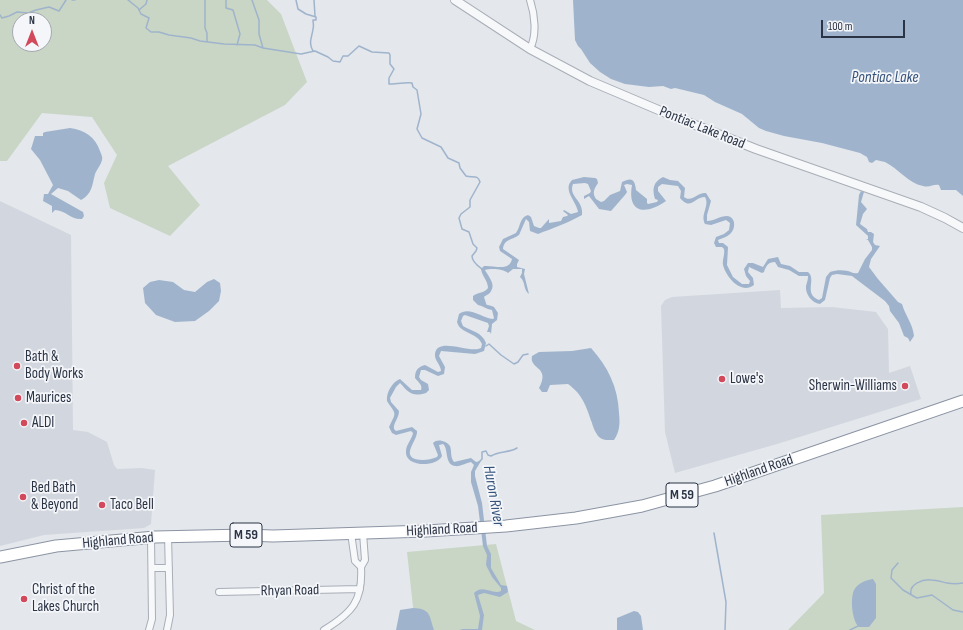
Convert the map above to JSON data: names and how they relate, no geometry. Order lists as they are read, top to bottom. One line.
{"streets":{"highway":["Highland Road","M 59"],"street":["Pontiac Lake Road","Rhyan Road"]},"water":["Pontiac Lake","Huron River"],"places":["Bath & Body Works","Lowe's","Sherwin-Williams","Maurices","ALDI","Bed Bath & Beyond","Taco Bell","Christ of the Lakes Church"],"scale_bar":"100 m","north":"top"}
